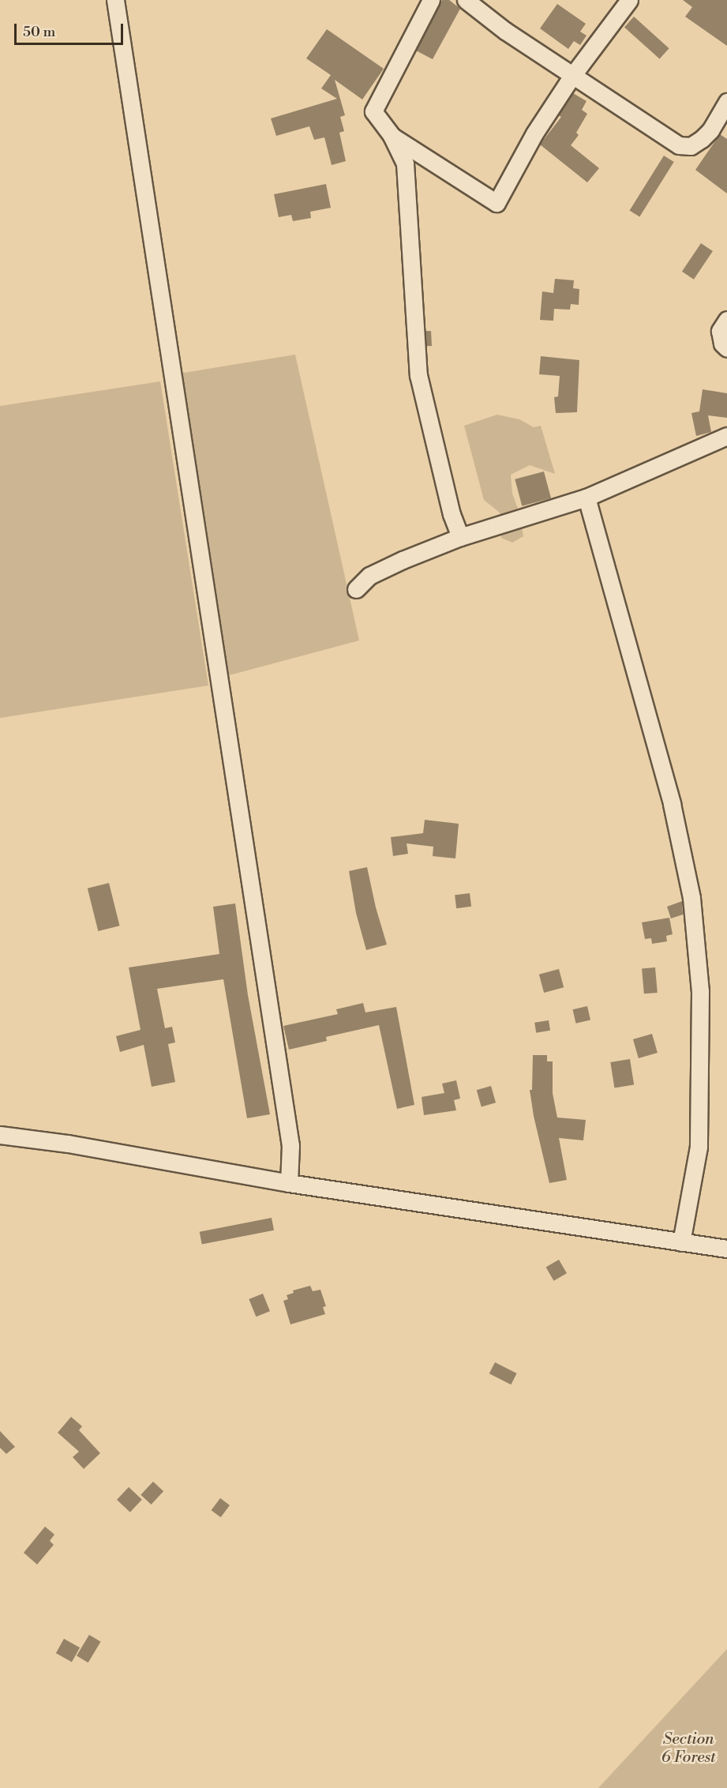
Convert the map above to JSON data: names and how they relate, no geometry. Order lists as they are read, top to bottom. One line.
{"parks":["Section 6 Forest"],"scale_bar":"50 m"}
